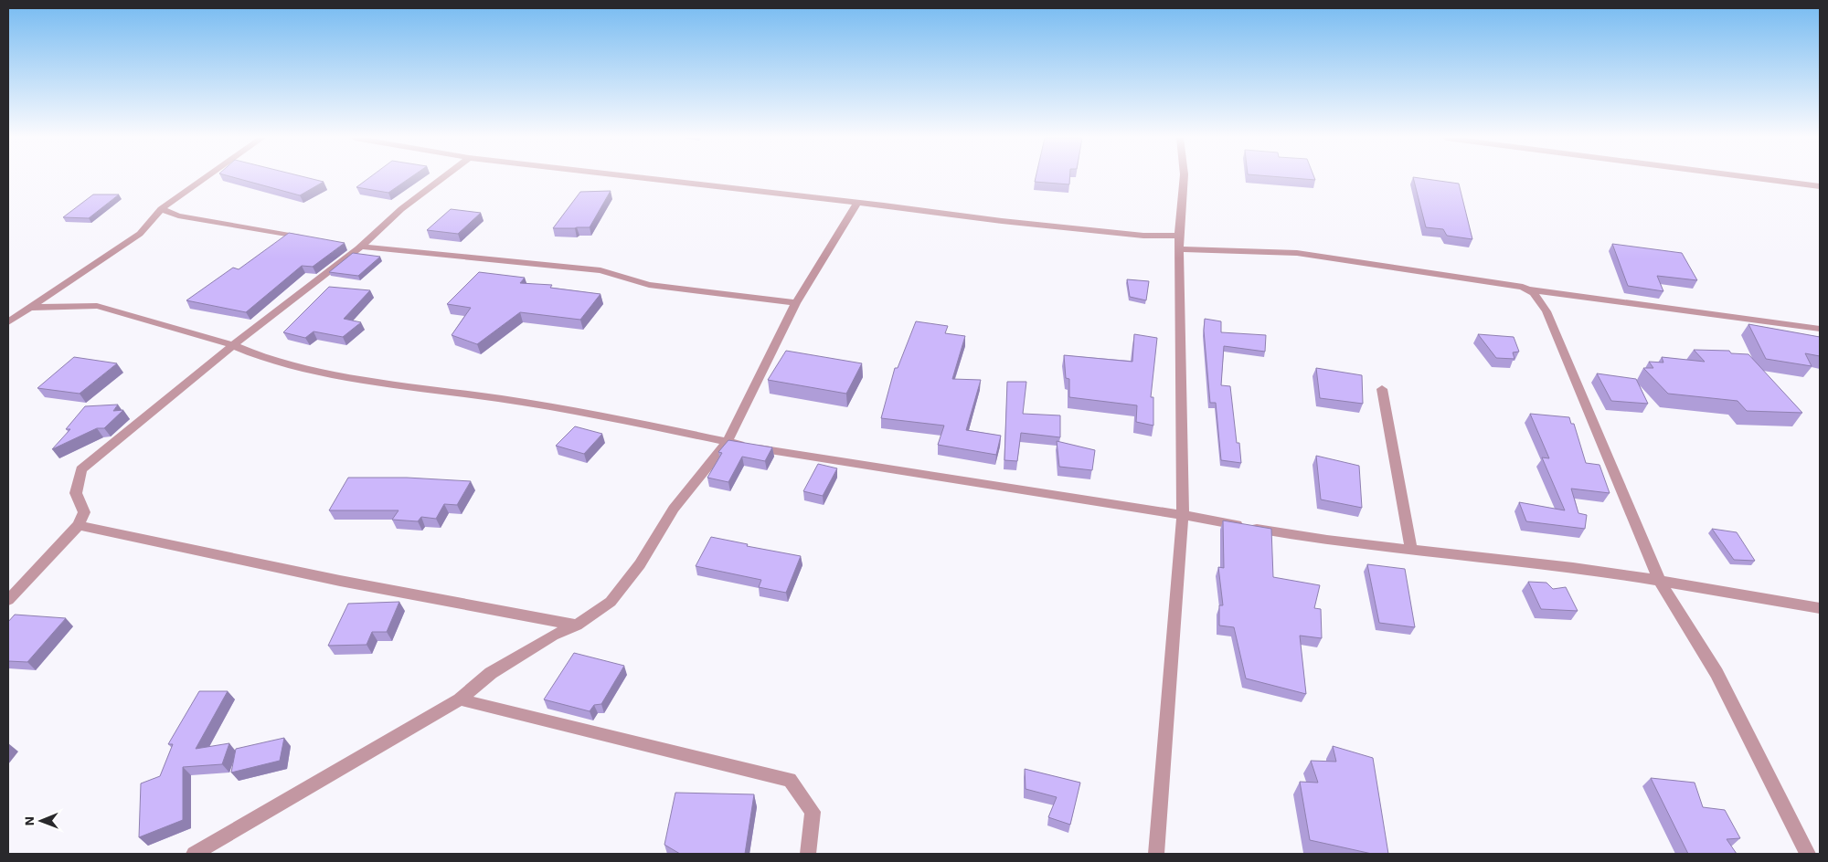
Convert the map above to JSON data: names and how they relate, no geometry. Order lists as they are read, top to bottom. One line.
{"north":"left"}
